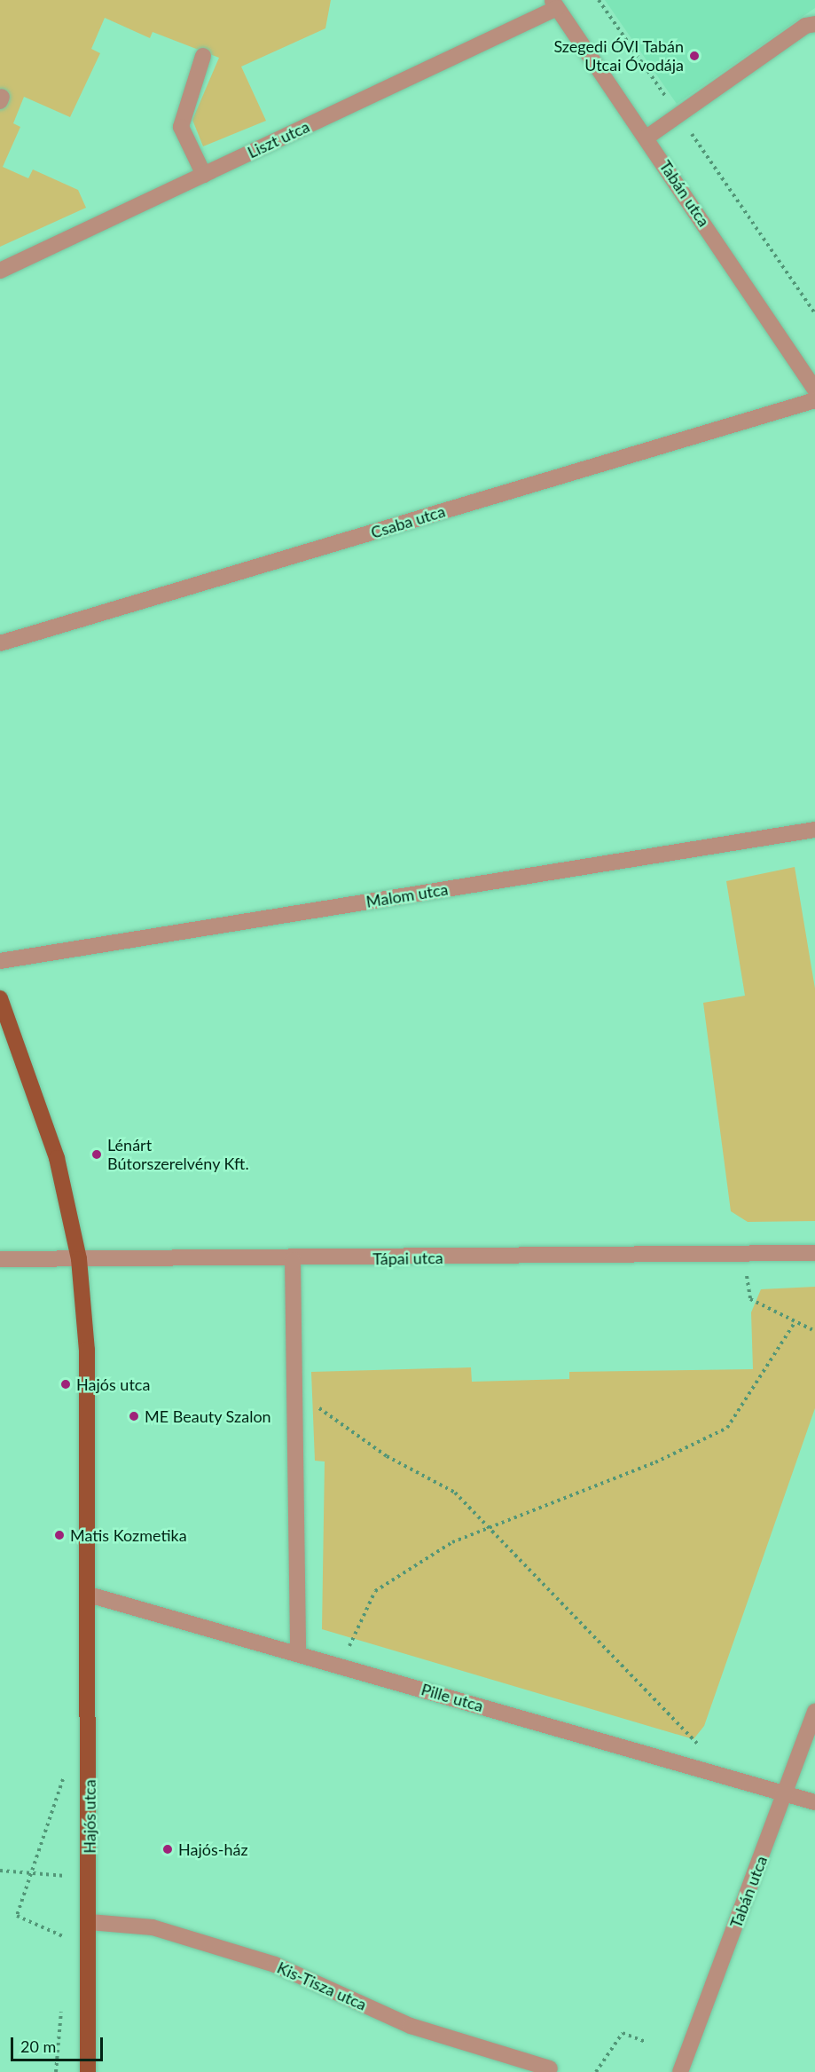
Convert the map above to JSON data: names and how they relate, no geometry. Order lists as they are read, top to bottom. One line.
{"streets":{"main road":["Hajós utca"],"street":["Liszt utca","Tabán utca","Csaba utca","Malom utca","Tápai utca","Pille utca","Kis-Tisza utca"]},"crossings":[["Liszt utca","Tabán utca"],["Tabán utca","Pille utca"],["Tápai utca","Hajós utca"],["Pille utca","Hajós utca"],["Hajós utca","Kis-Tisza utca"]],"places":["Szegedi ÓVI Tabán Utcai Óvodája","Lénárt Bútorszerelvény Kft.","Hajós utca","ME Beauty Szalon","Matis Kozmetika","Hajós-ház"],"scale_bar":"20 m"}
